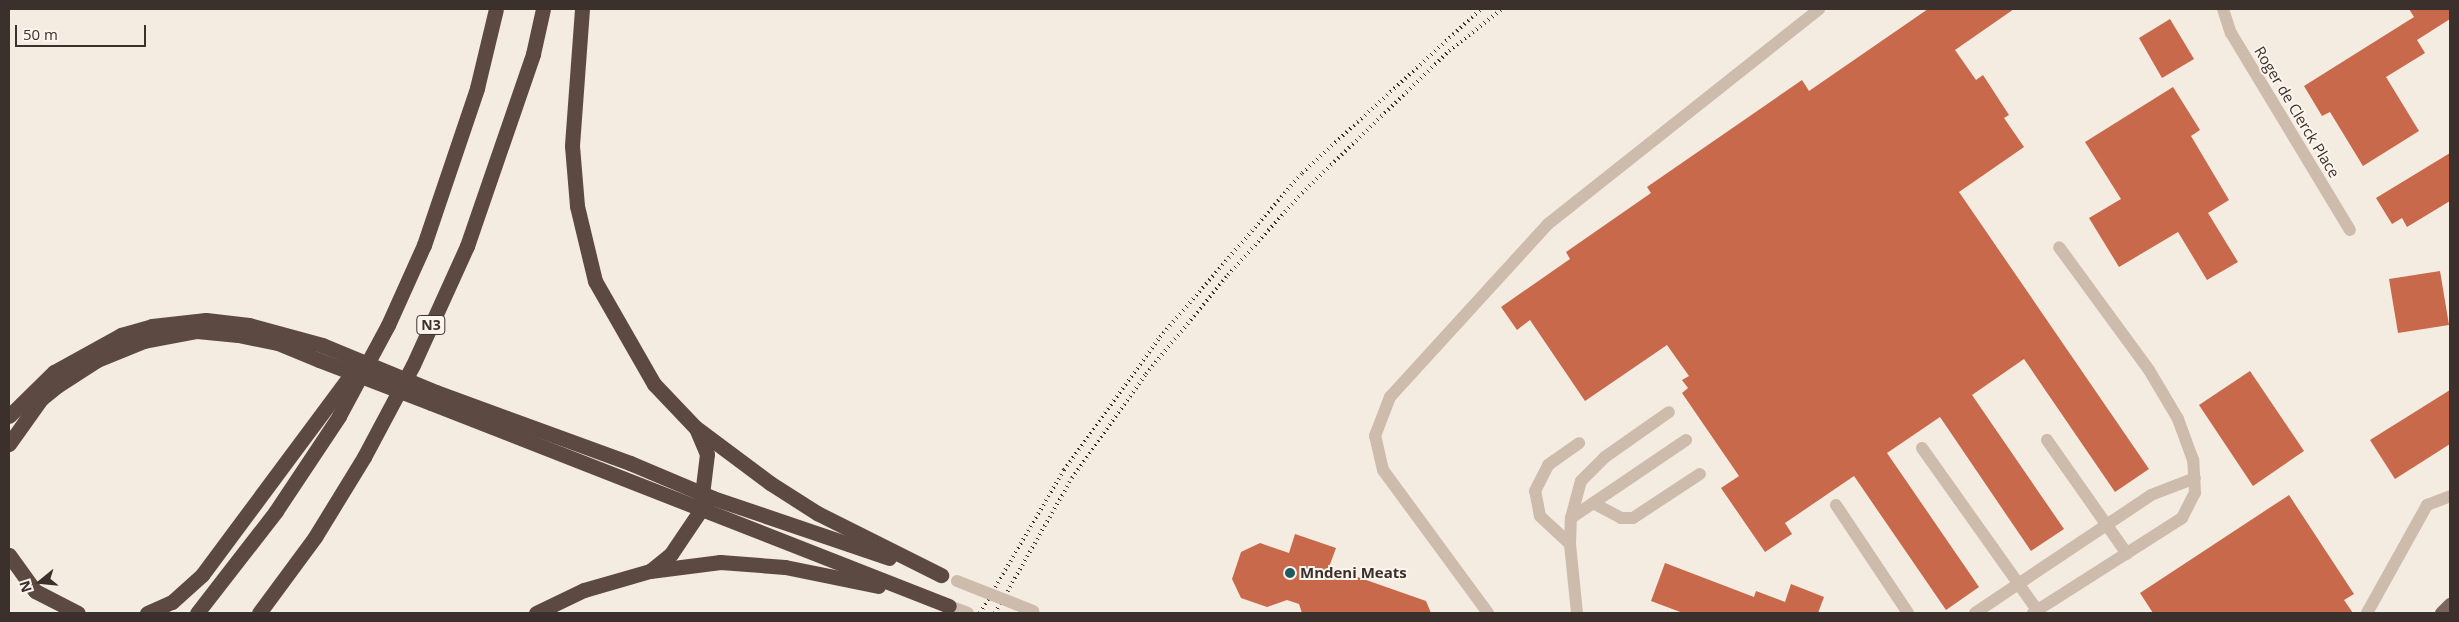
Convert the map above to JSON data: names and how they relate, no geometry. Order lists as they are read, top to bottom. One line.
{"streets":{"highway":["N3"],"street":["Roger de Clerck Place"]},"places":["Mndeni Meats"],"scale_bar":"50 m","north":"left"}
